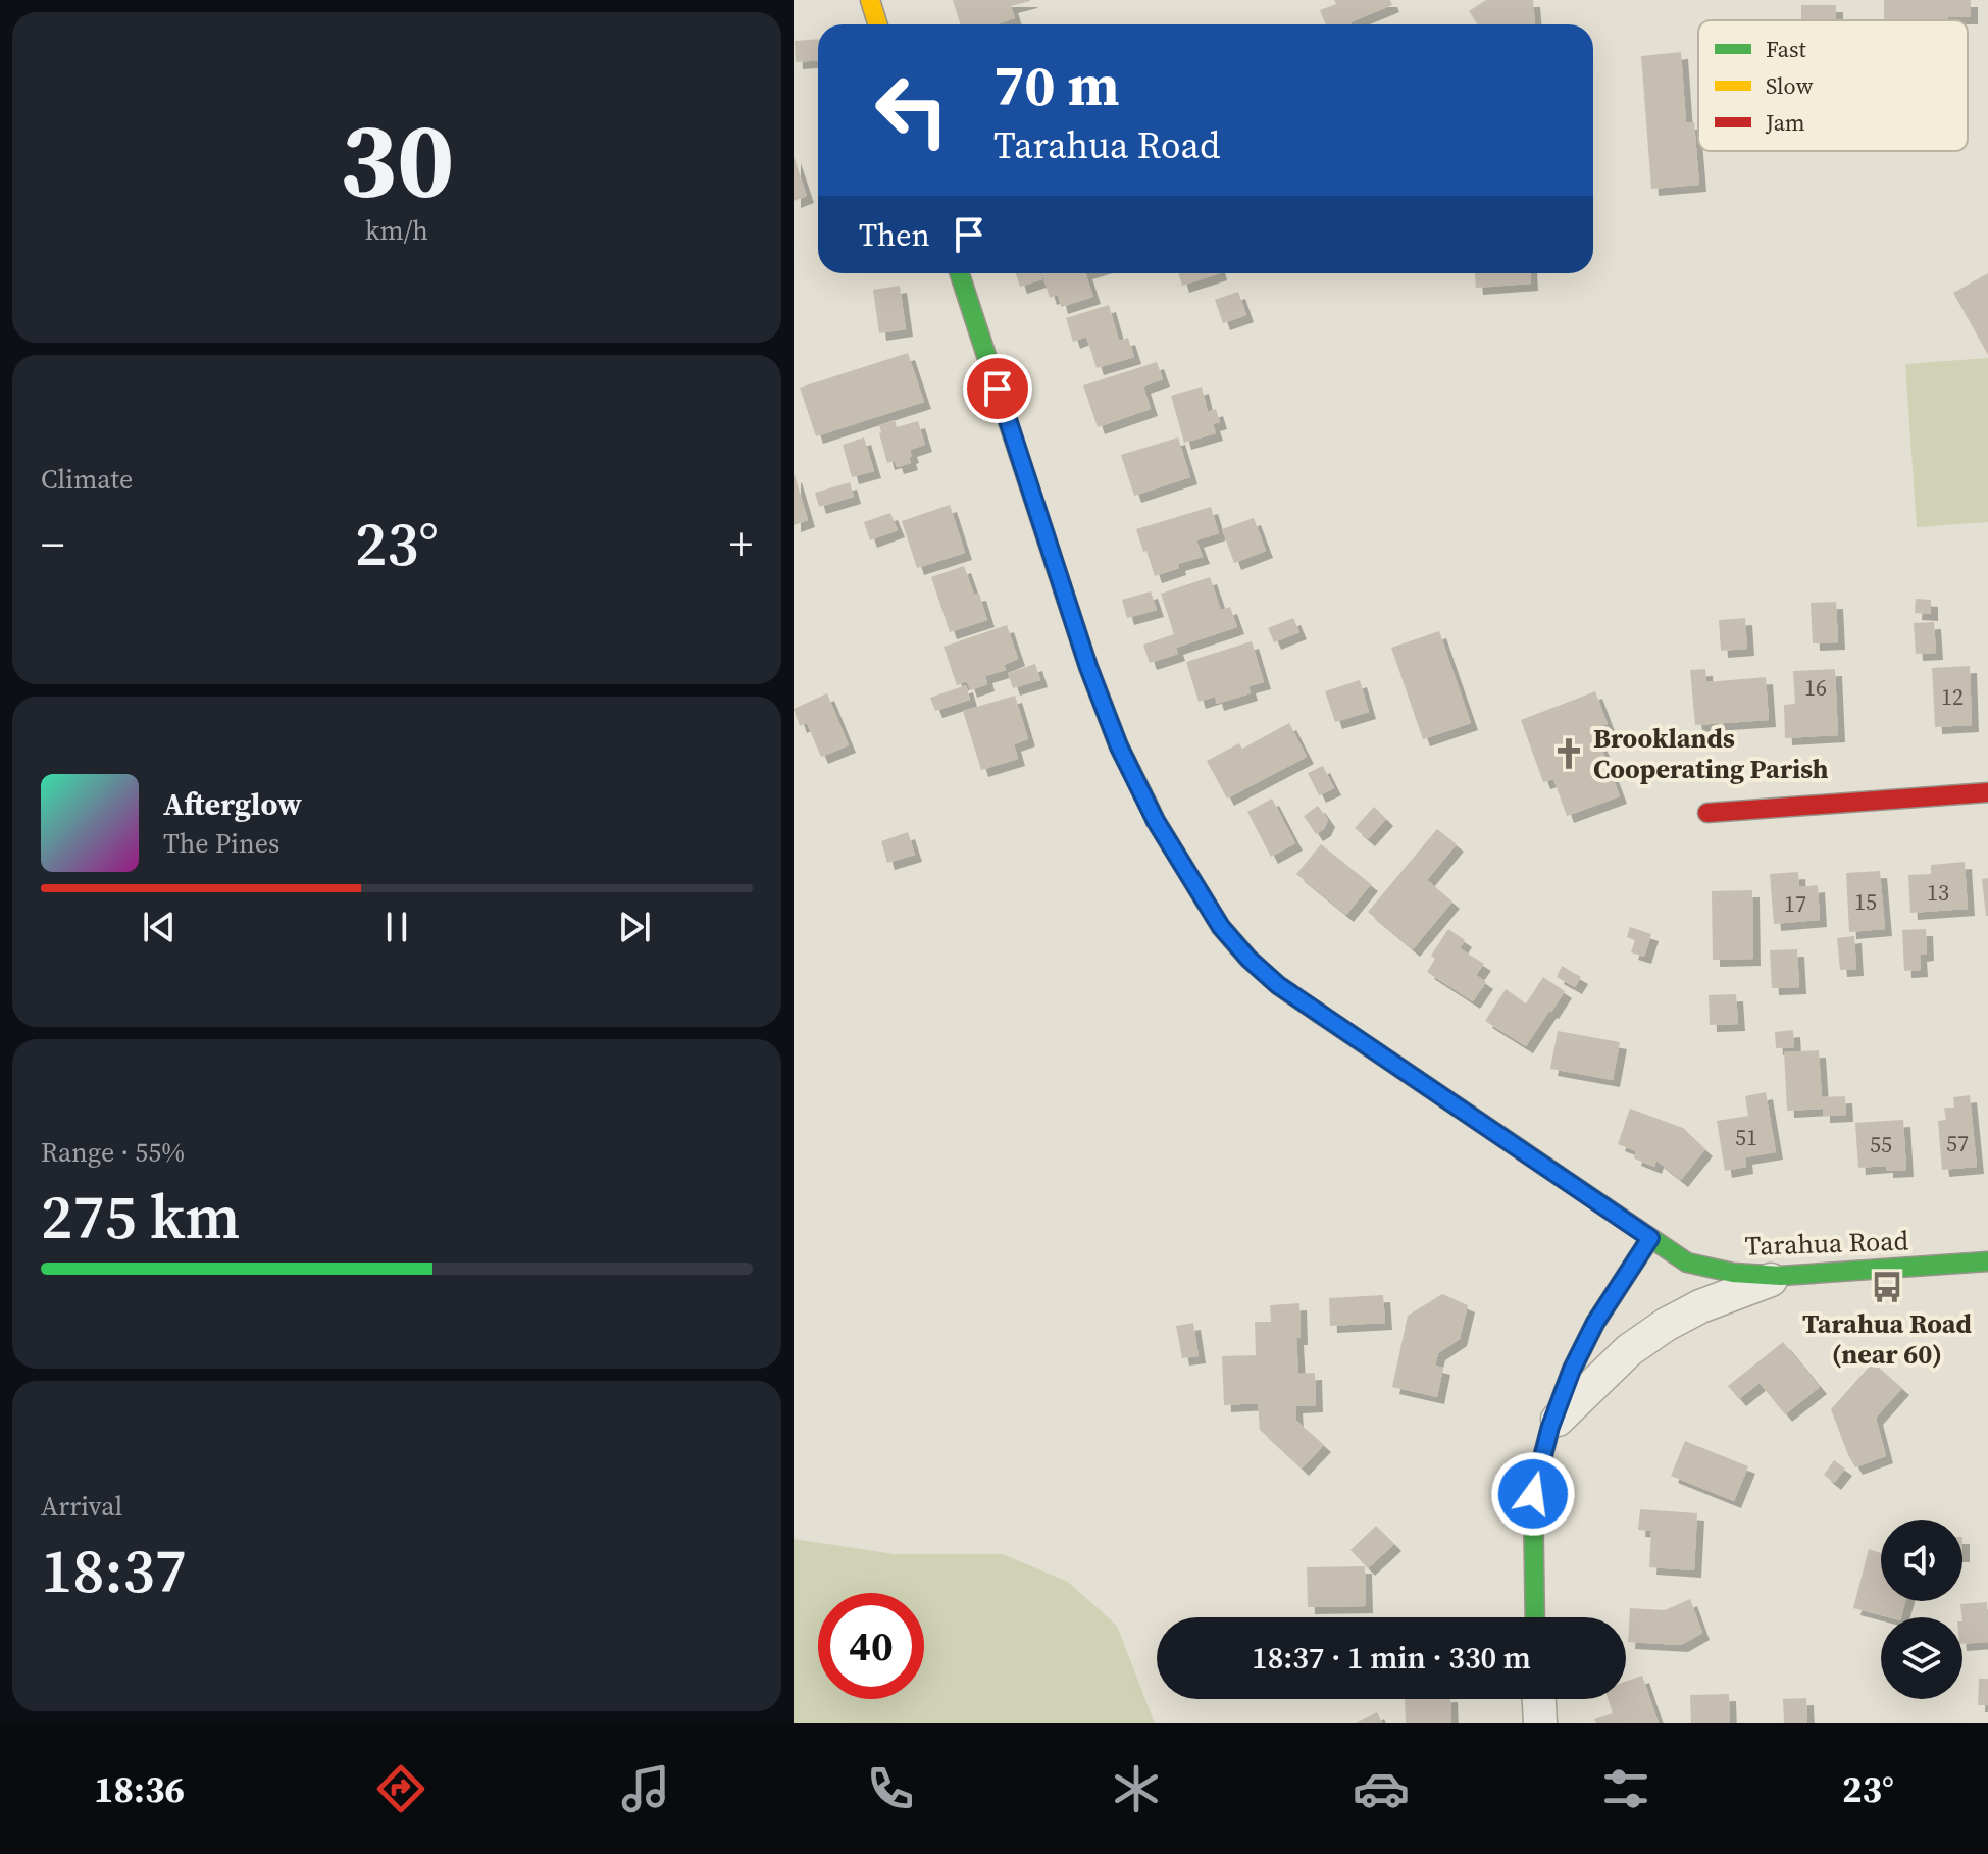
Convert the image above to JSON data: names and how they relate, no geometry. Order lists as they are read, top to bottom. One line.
{"streets":{"street":["Tarahua Road"]},"places":{"church":["Brooklands Cooperating Parish"],"bus stop":["Tarahua Road (near 60)"]},"house_numbers":["16","12","13","15","17","51","57","55"],"legend":["Fast","Slow","Jam"],"page":{"tile":[["30","km/h"],"Climate",["Range · 55%","275 km"],["Arrival","18:37"]],"turn":["70 m","Tarahua Road"],"then":"Then","heat":["−","23°","+"],"song":["Afterglow","The Pines"],"limit":"40","trip":"18:37 · 1 min · 330 m","tabs":["18:36","23°"]}}
